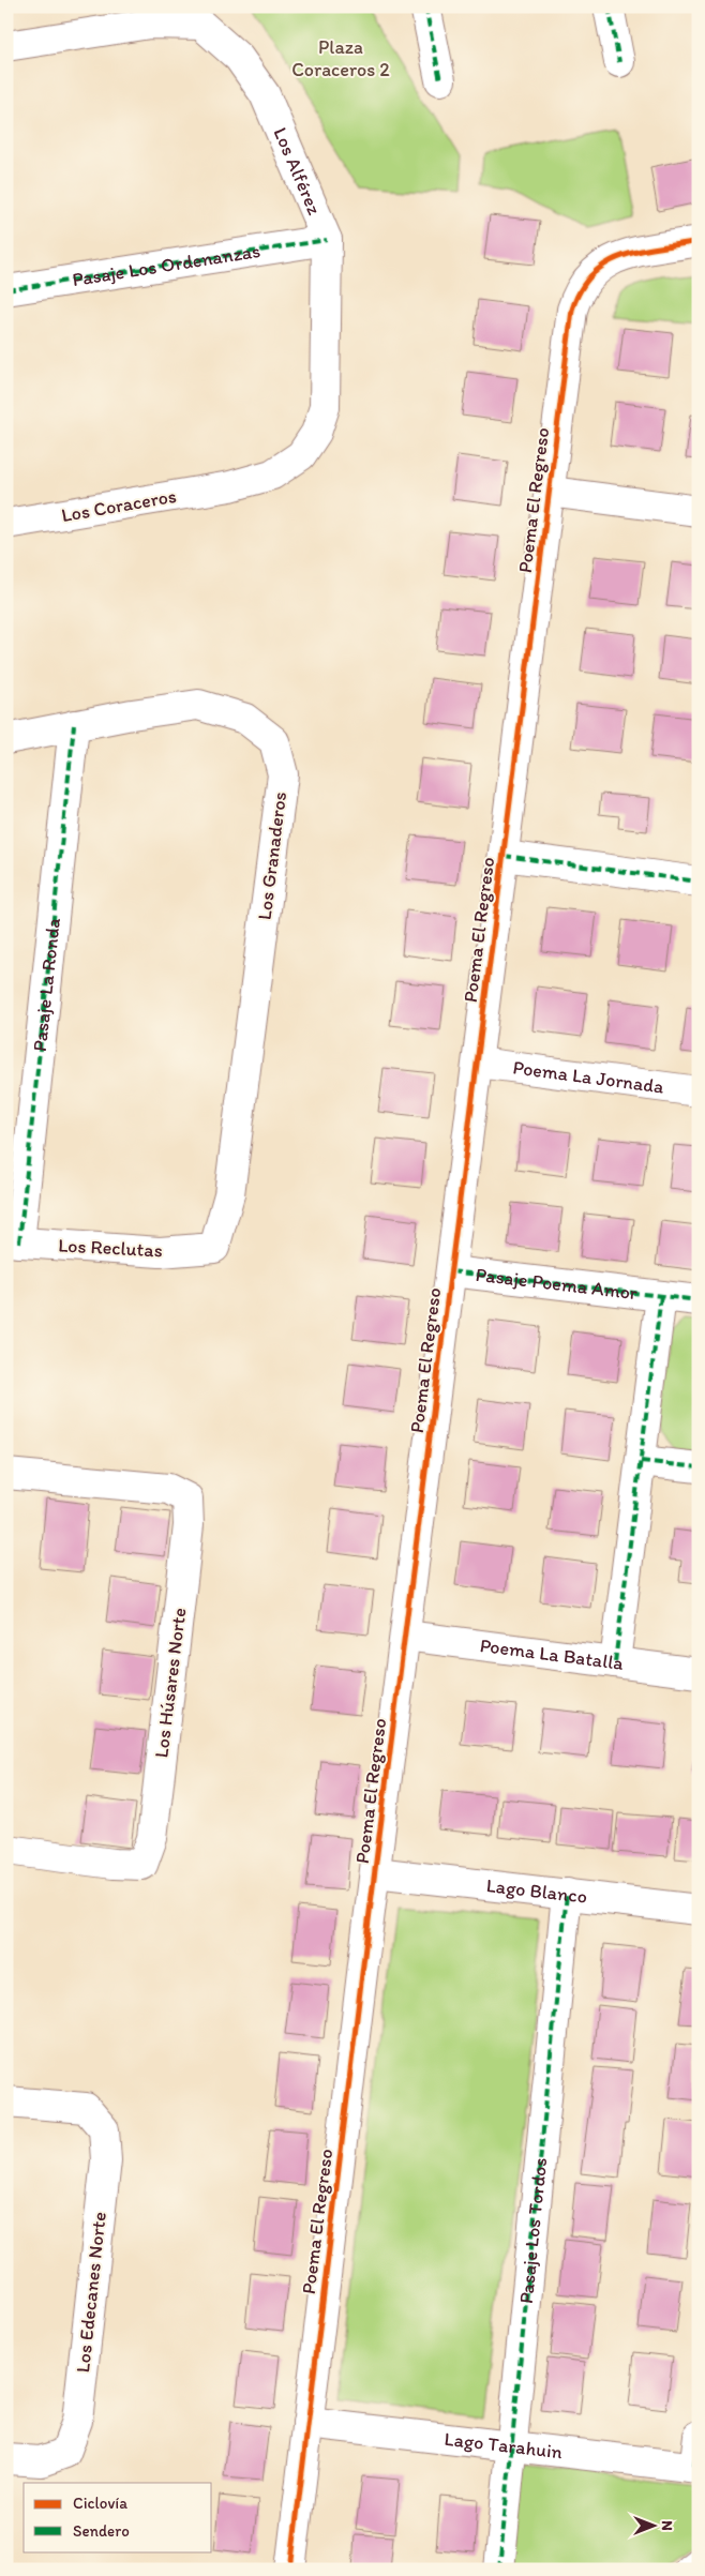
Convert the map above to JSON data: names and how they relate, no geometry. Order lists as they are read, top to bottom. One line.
{"streets":{"street":["Los Alférez","Pasaje Los Ordenanzas","Poema El Regreso","Los Coraceros","Los Granaderos","Pasaje La Ronda","Poema La Jornada","Los Reclutas","Pasaje Poema Amor","Poema La Batalla","Los Húsares Norte","Lago Blanco","Pasaje Los Tordos","Los Edecanes Norte","Lago Tarahuin"]},"crossings":[["Los Alférez","Pasaje Los Ordenanzas"],["Los Alférez","Los Coraceros"],["Poema El Regreso","Poema La Jornada"],["Poema El Regreso","Pasaje Poema Amor"],["Poema El Regreso","Poema La Batalla"],["Poema El Regreso","Lago Blanco"],["Poema El Regreso","Lago Tarahuin"],["Los Granaderos","Pasaje La Ronda"],["Los Granaderos","Los Reclutas"],["Pasaje La Ronda","Los Reclutas"],["Pasaje Poema Amor","Poema La Batalla"],["Lago Blanco","Pasaje Los Tordos"],["Pasaje Los Tordos","Lago Tarahuin"]],"parks":["Plaza Coraceros 2"],"legend":["Ciclovía","Sendero"],"north":"right"}
